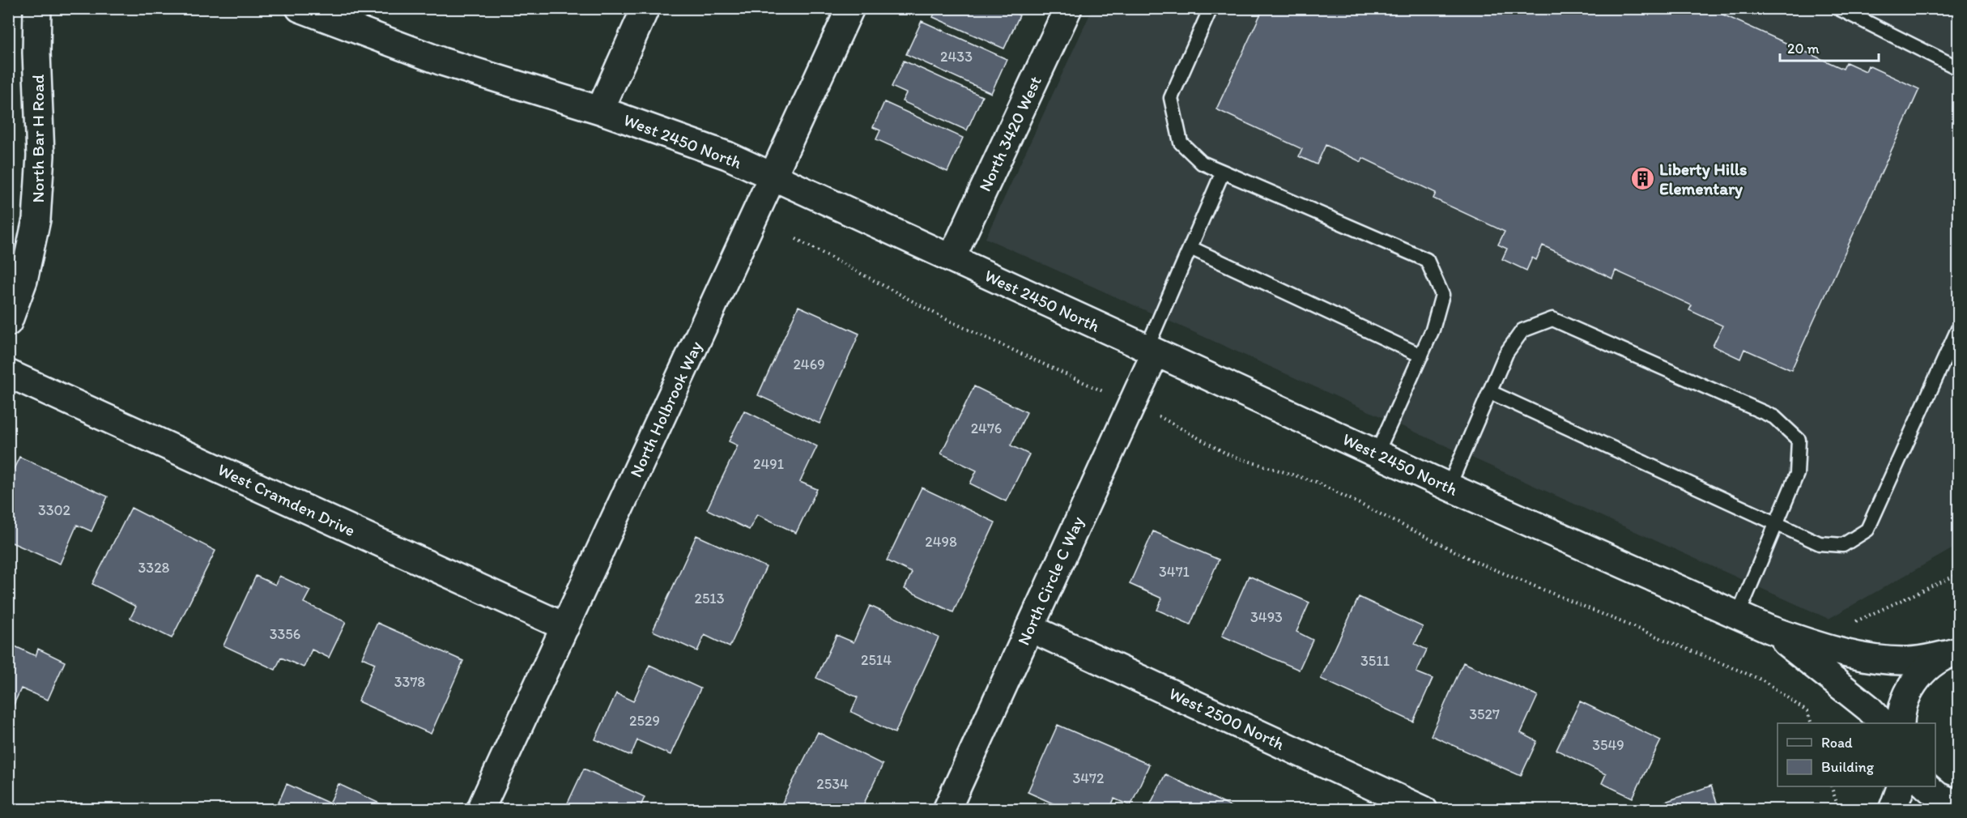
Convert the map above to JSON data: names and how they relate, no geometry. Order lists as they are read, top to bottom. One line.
{"streets":{"street":["North 3420 West","North Bar H Road","West 2450 North","North Holbrook Way","West Cramden Drive","North Circle C Way","West 2500 North"]},"crossings":[["North 3420 West","West 2450 North"],["West 2450 North","North Holbrook Way"],["West 2450 North","North Circle C Way"],["North Holbrook Way","West Cramden Drive"],["North Circle C Way","West 2500 North"]],"places":{"building":["Liberty Hills Elementary"]},"house_numbers":["2433","2469","2476","2491","3302","2498","3328","3471","2513","3493","3356","2514","3511","3378","3527","2529","3549","3472","2534"],"legend":["Road","Building"],"scale_bar":"20 m"}
